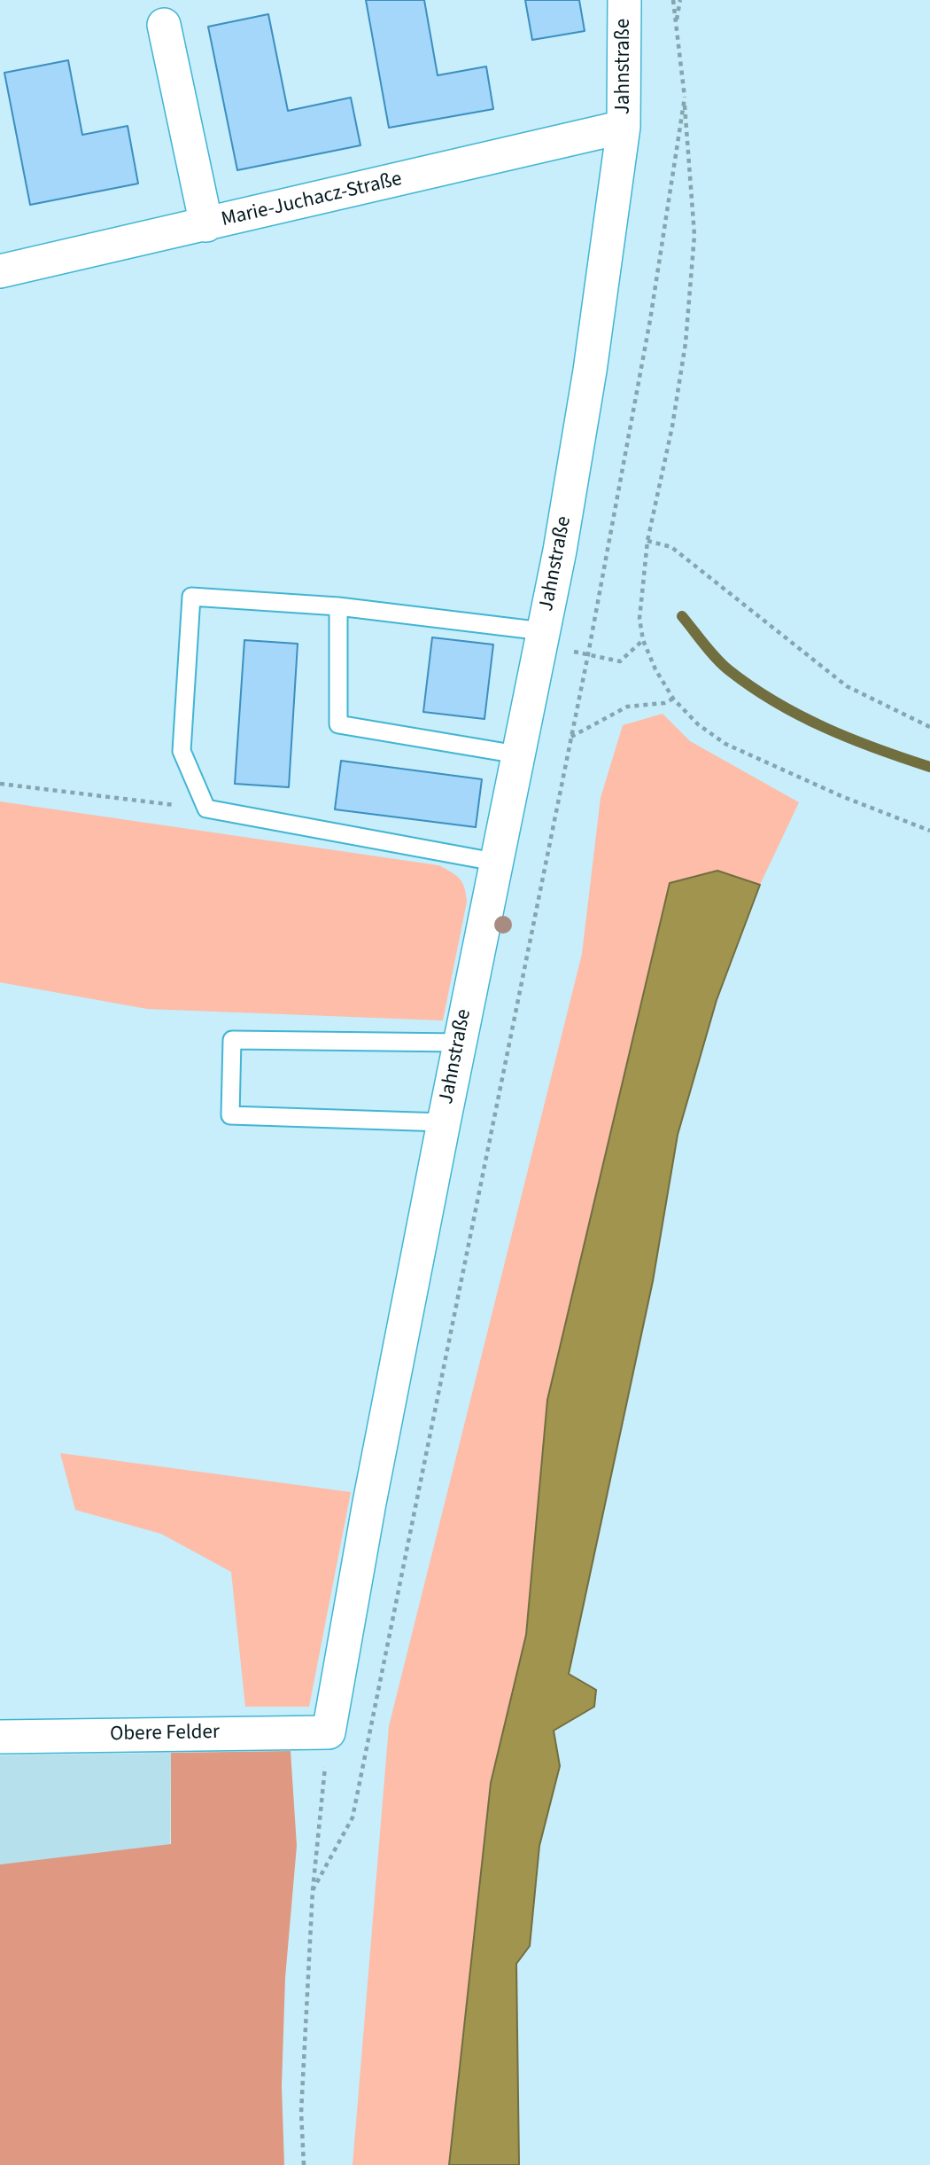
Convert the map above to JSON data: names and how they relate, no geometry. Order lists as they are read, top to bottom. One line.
{"streets":{"street":["Jahnstraße","Marie-Juchacz-Straße","Obere Felder"]},"crossings":[["Jahnstraße","Marie-Juchacz-Straße"],["Jahnstraße","Obere Felder"]]}
